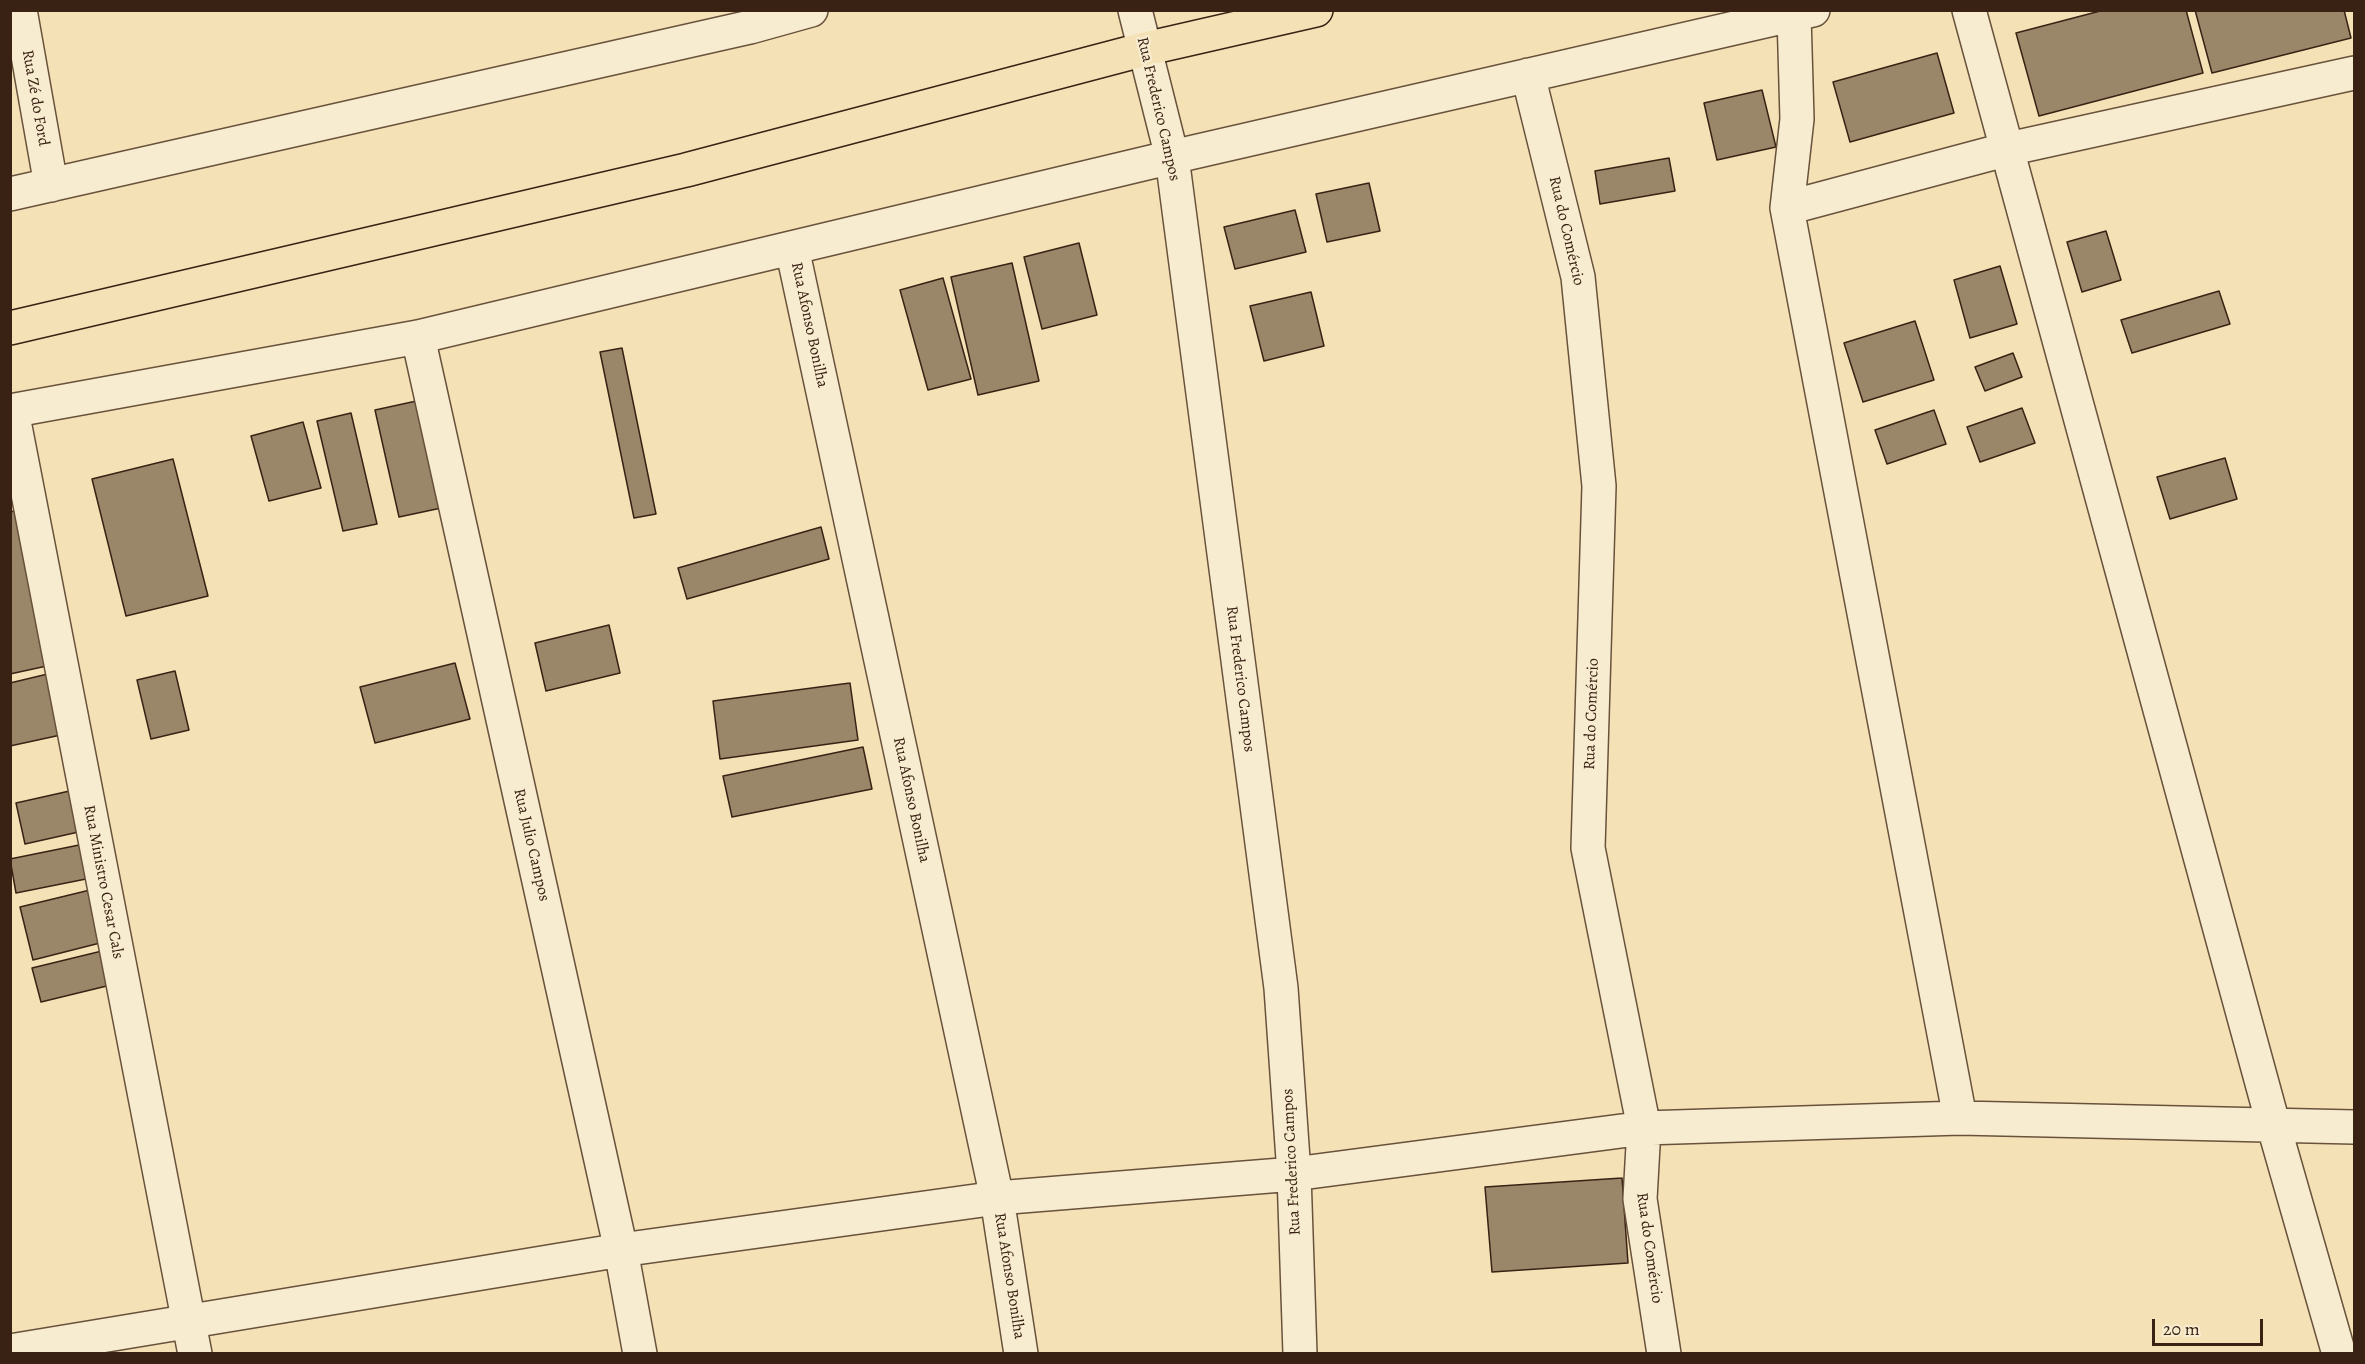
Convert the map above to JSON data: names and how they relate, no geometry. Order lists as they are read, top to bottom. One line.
{"streets":{"street":["Rua Zé do Ford","Rua Frederico Campos","Rua do Comércio","Rua Afonso Bonilha","Rua Julio Campos","Rua Ministro Cesar Cals"]},"scale_bar":"20 m"}
